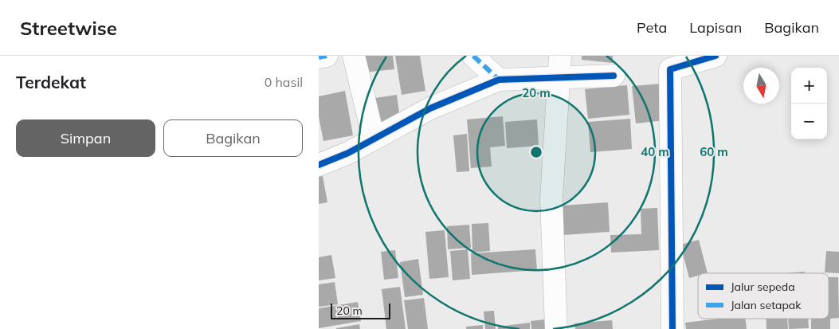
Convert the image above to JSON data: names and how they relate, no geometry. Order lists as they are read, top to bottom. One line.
{"legend":["Jalur sepeda","Jalan setapak"],"scale_bar":"20 m","north":"bottom","page":{"header":"Streetwise","nav":["Peta","Lapisan","Bagikan"],"heading":["Terdekat","0 hasil"],"map_buttons":["+","−"],"buttons":["Simpan","Bagikan"],"scale":"20 m"},"rings":["20 m","40 m","60 m"]}
